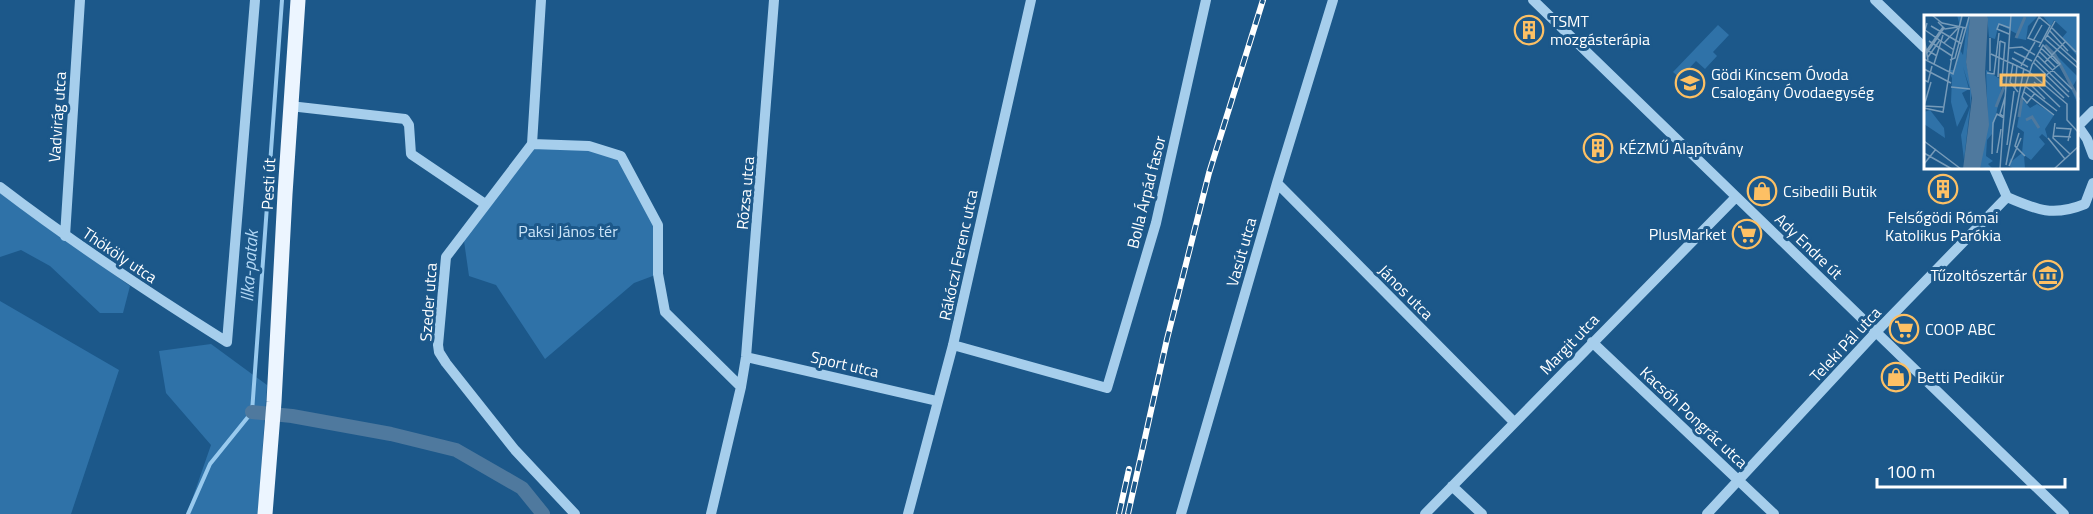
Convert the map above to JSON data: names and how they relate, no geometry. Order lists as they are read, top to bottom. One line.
{"streets":{"main road":["Pesti út"],"street":["Vadvirág utca","Bolla Árpád fasor","Rózsa utca","Ady Endre út","Vasút utca","Thököly utca","Rákóczi Ferenc utca","János utca","Szeder utca","Margit utca","Teleki Pál utca","Sport utca","Kacsóh Pongrác utca"]},"crossings":[["Vadvirág utca","Thököly utca"],["Bolla Árpád fasor","Rákóczi Ferenc utca"],["Rózsa utca","Sport utca"],["Ady Endre út","Margit utca"],["Ady Endre út","Teleki Pál utca"],["Vasút utca","János utca"],["Rákóczi Ferenc utca","Sport utca"],["János utca","Margit utca"],["Margit utca","Kacsóh Pongrác utca"],["Teleki Pál utca","Kacsóh Pongrác utca"]],"water":["Ilka-patak"],"parks":["Paksi János tér"],"places":{"building":["TSMT mozgásterápia","KÉZMŰ Alapítvány","Felsőgödi Római Katolikus Parókia"],"school or university":["Gödi Kincsem Óvoda Csalogány Óvodaegység"],"shop":["Csibedili Butik","Betti Pedikür"],"supermarket":["PlusMarket","COOP ABC"],"museum":["Tűzoltószertár"]},"scale_bar":"100 m"}
